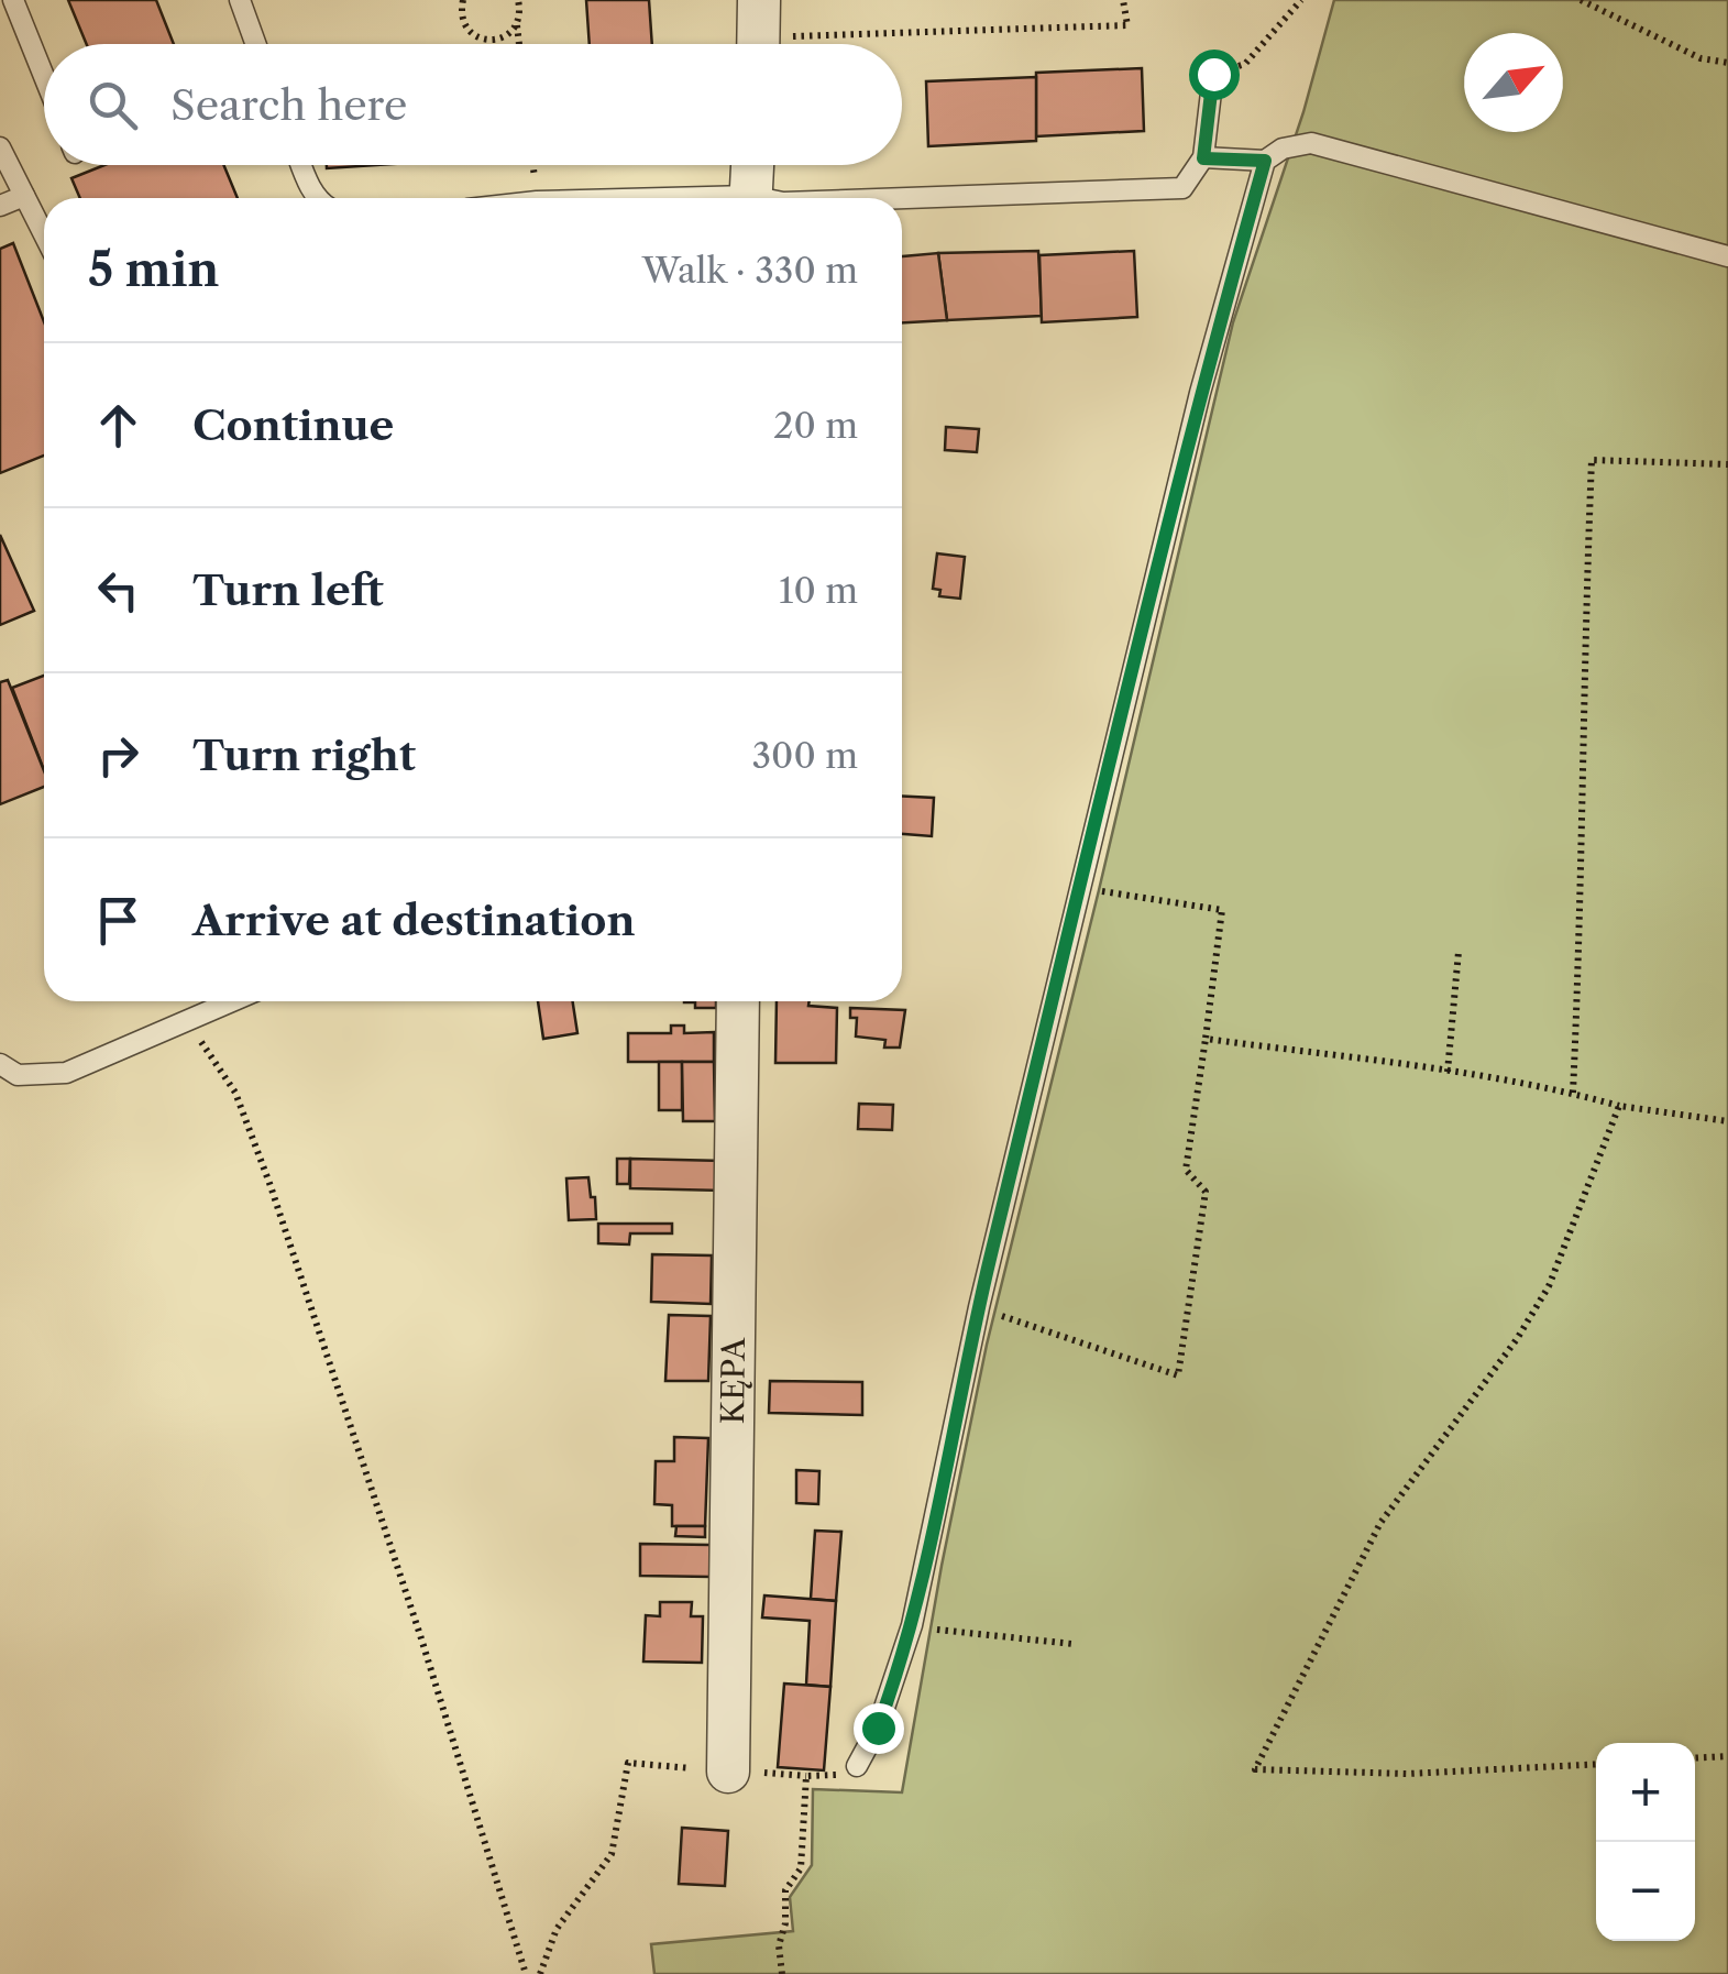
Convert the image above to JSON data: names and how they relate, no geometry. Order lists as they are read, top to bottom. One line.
{"streets":{"street":["KĘPA"]},"north":"top right","page":{"search":"Search here","heading":["5 min","Walk · 330 m"],"list":[["Continue","20 m"],["Turn left","10 m"],["Turn right","300 m"],"Arrive at destination"],"map_buttons":["+","−"]}}
